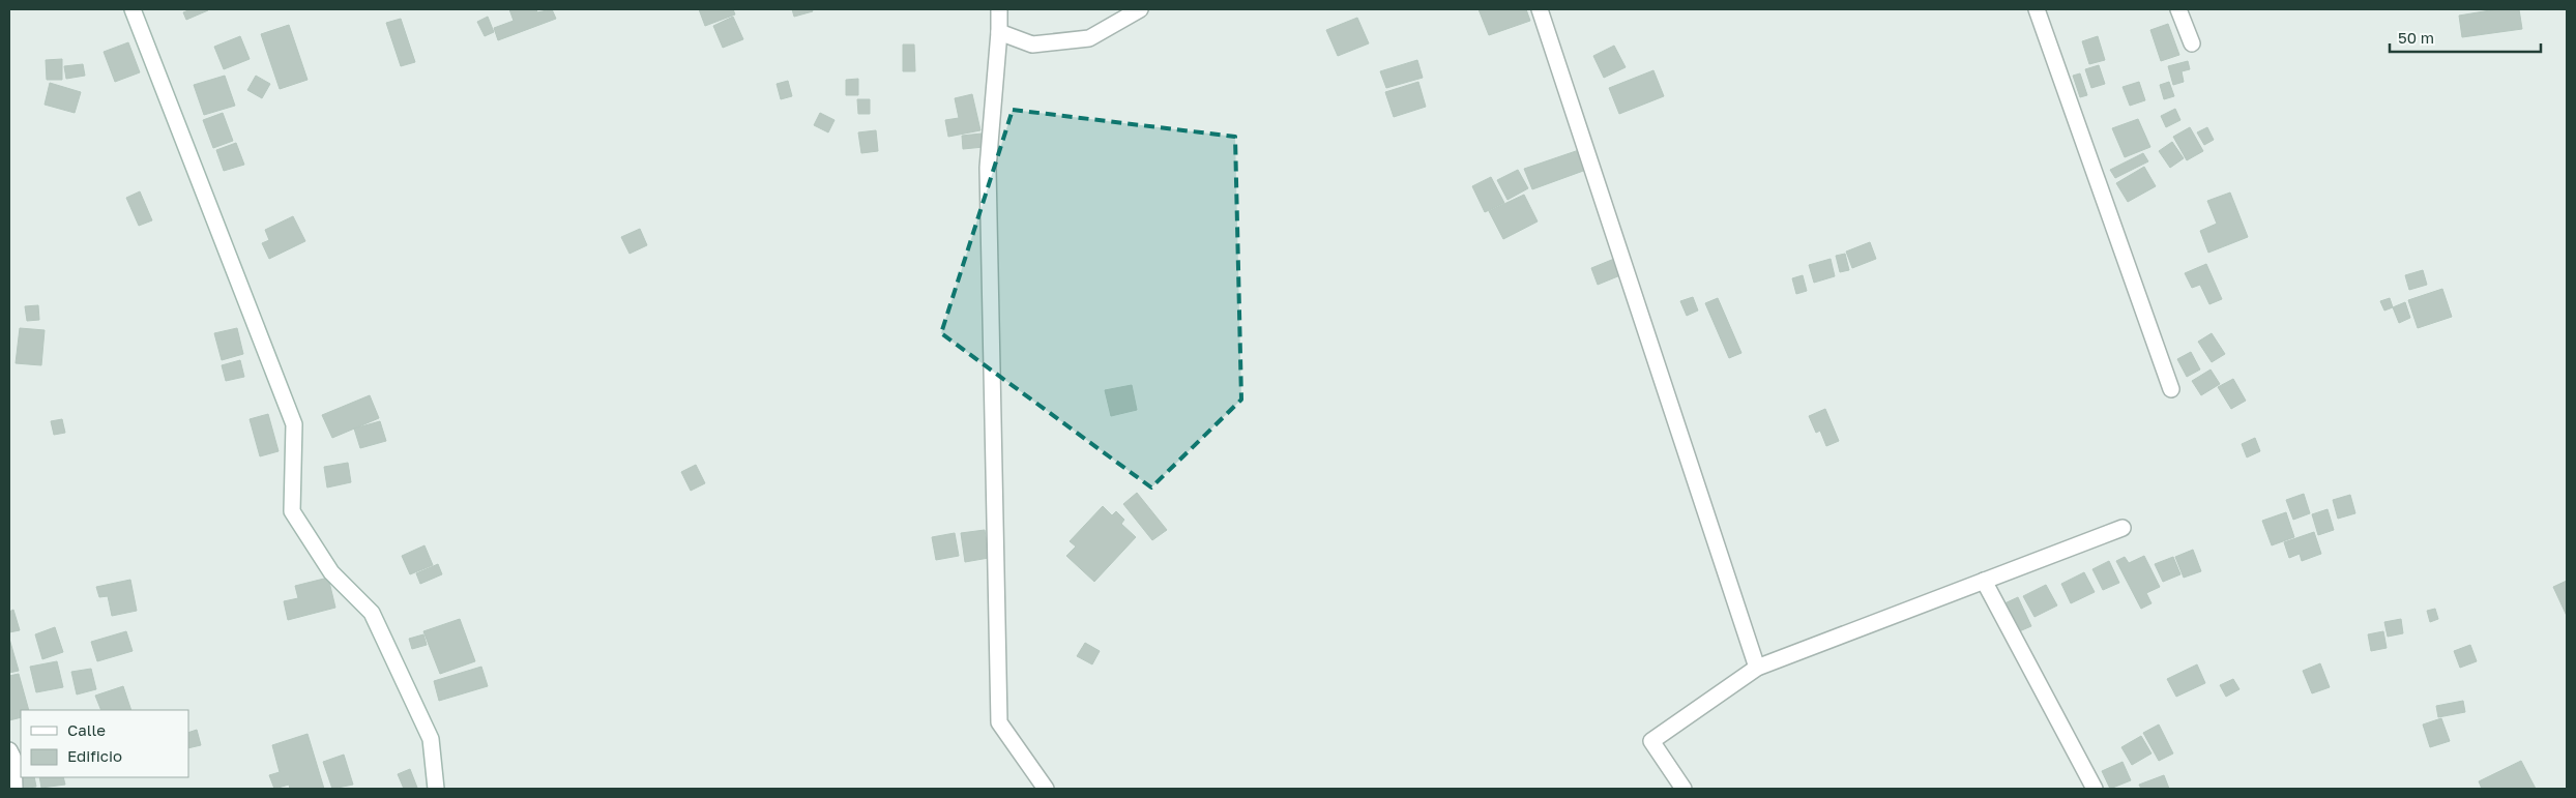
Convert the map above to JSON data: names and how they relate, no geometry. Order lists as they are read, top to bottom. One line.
{"legend":["Calle","Edificio"],"scale_bar":"50 m"}
